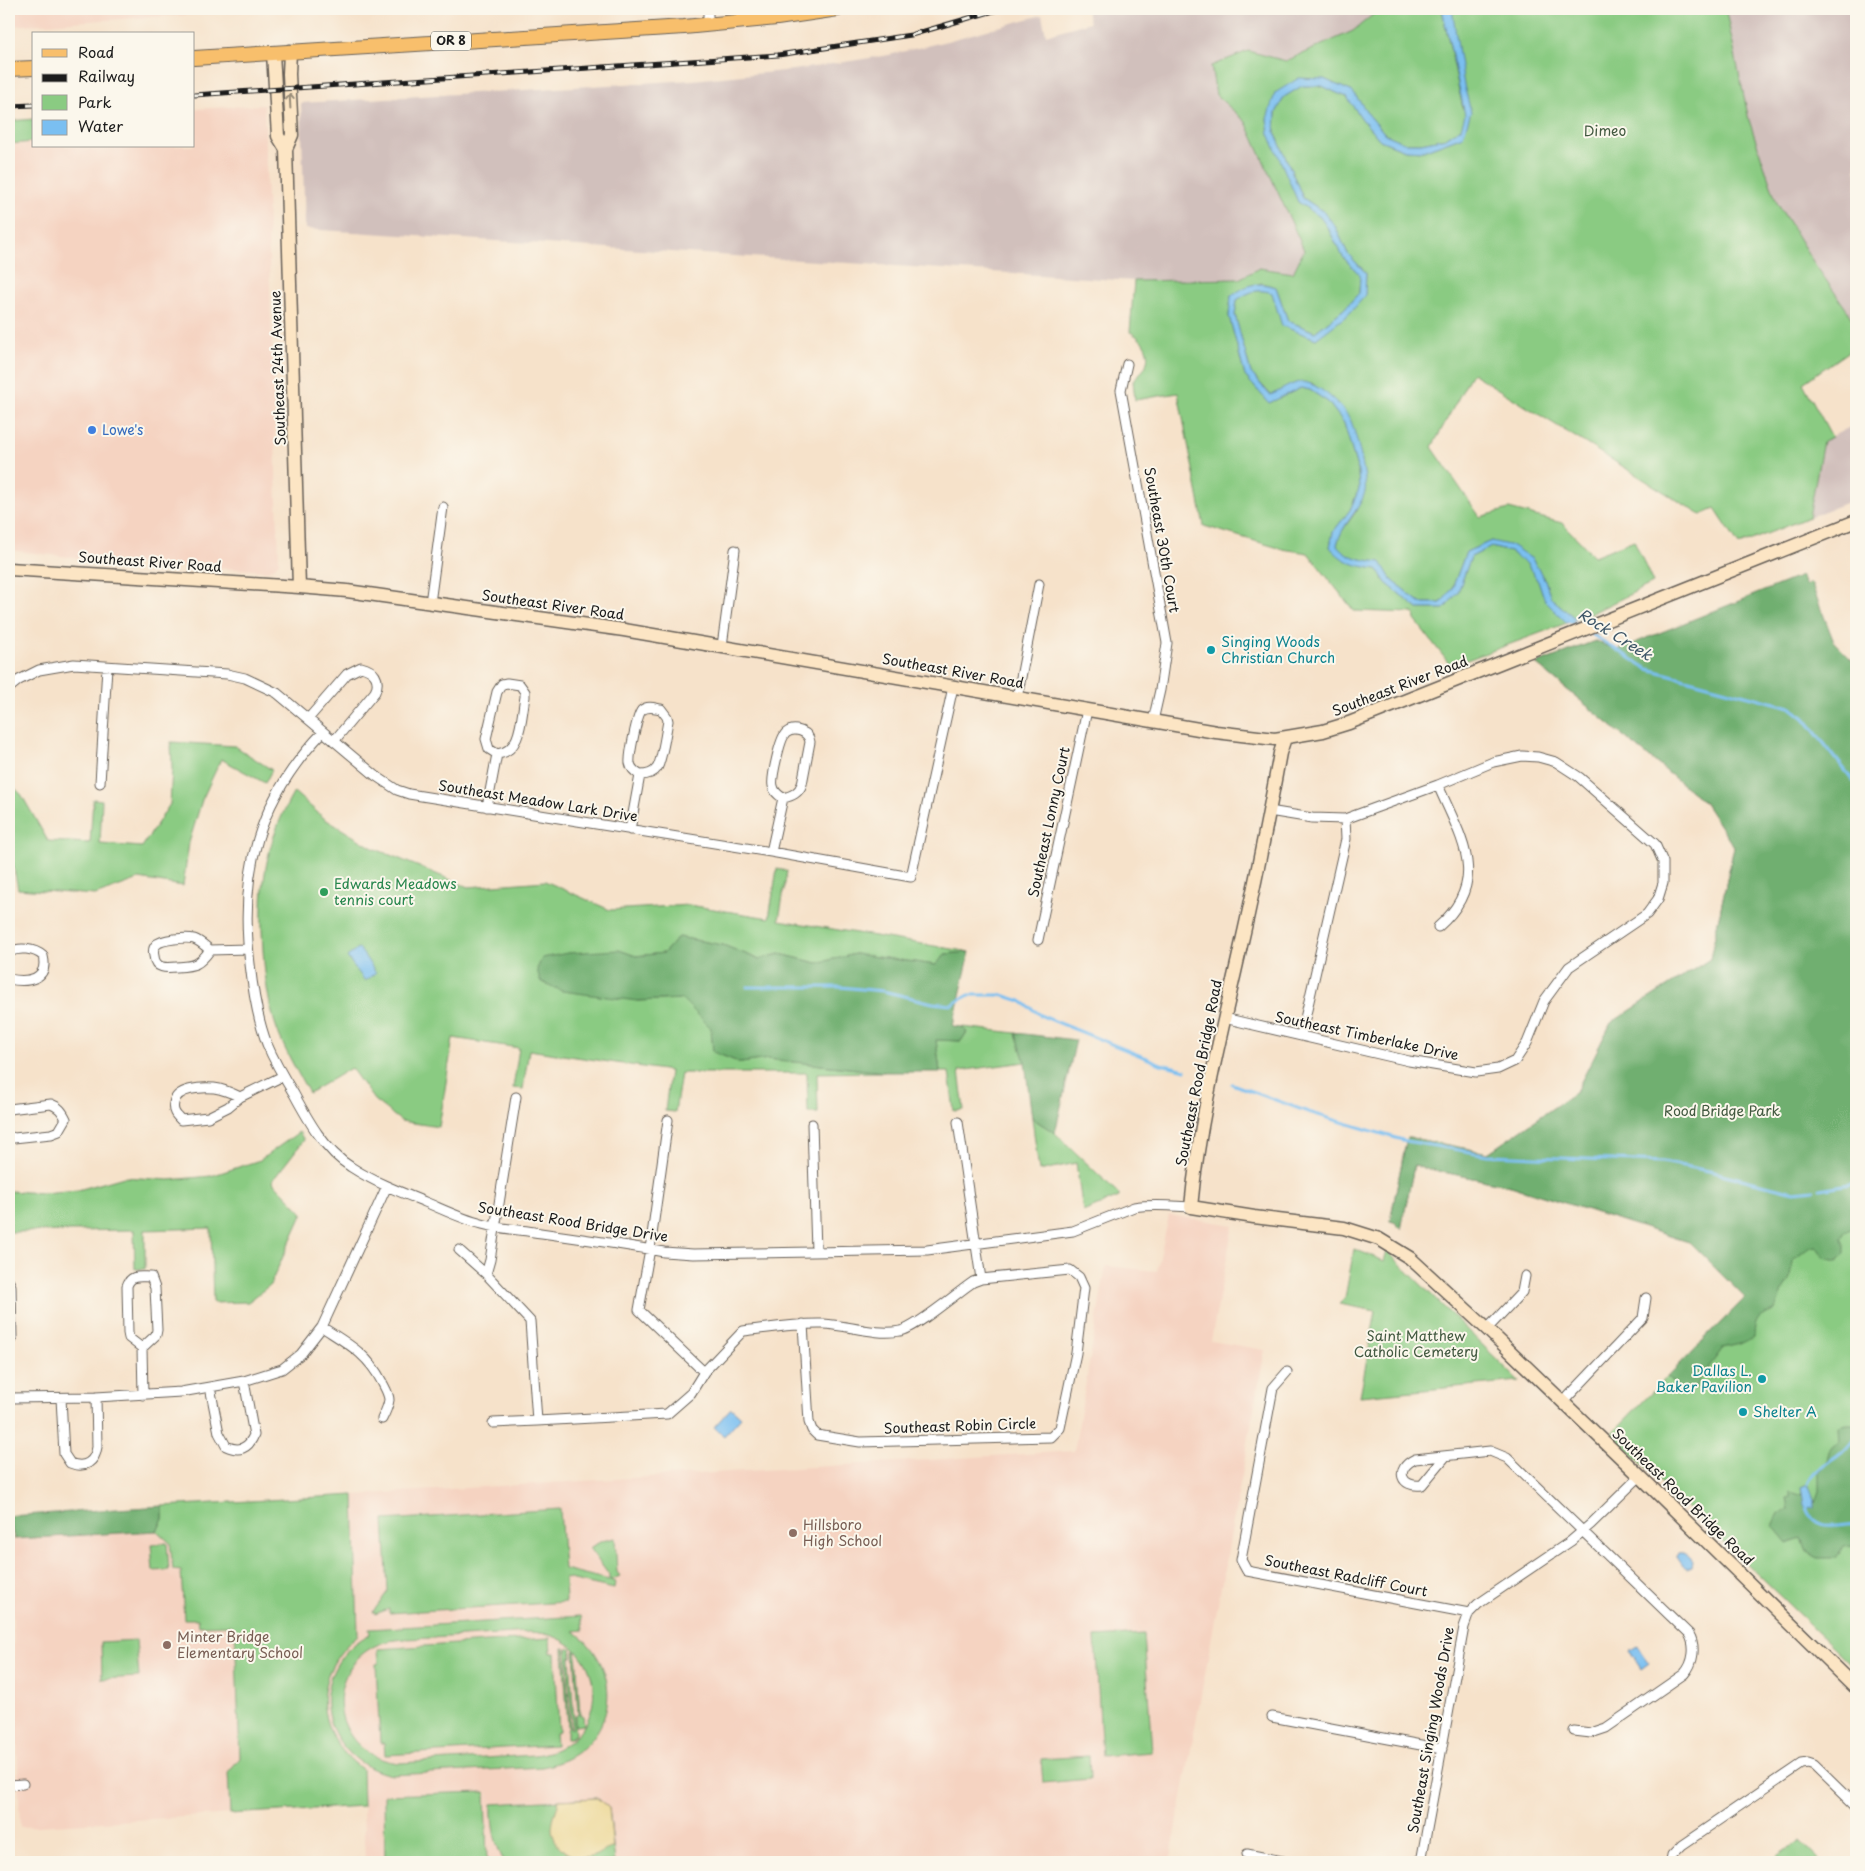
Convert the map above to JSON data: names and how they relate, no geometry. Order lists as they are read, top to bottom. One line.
{"streets":{"main road":["OR 8"],"street":["Southeast 24th Avenue","Southeast 30th Court","Southeast River Road","Southeast Meadow Lark Drive","Southeast Lonny Court","Southeast Timberlake Drive","Southeast Rood Bridge Road","Southeast Rood Bridge Drive","Southeast Robin Circle","Southeast Radcliff Court","Southeast Singing Woods Drive"]},"crossings":[["OR 8","Southeast 24th Avenue"],["Southeast 24th Avenue","Southeast River Road"],["Southeast 30th Court","Southeast River Road"],["Southeast River Road","Southeast Meadow Lark Drive"],["Southeast River Road","Southeast Lonny Court"],["Southeast River Road","Southeast Rood Bridge Road"],["Southeast Meadow Lark Drive","Southeast Rood Bridge Drive"],["Southeast Timberlake Drive","Southeast Rood Bridge Road"],["Southeast Rood Bridge Road","Southeast Rood Bridge Drive"],["Southeast Rood Bridge Road","Southeast Singing Woods Drive"],["Southeast Radcliff Court","Southeast Singing Woods Drive"]],"water":["Rock Creek"],"parks":["Dimeo","Rood Bridge Park","Saint Matthew Catholic Cemetery"],"places":["Lowe's","Singing Woods Christian Church","Edwards Meadows tennis court","Dallas L. Baker Pavilion","Shelter A","Hillsboro High School","Minter Bridge Elementary School"],"legend":["Road","Railway","Park","Water"]}
